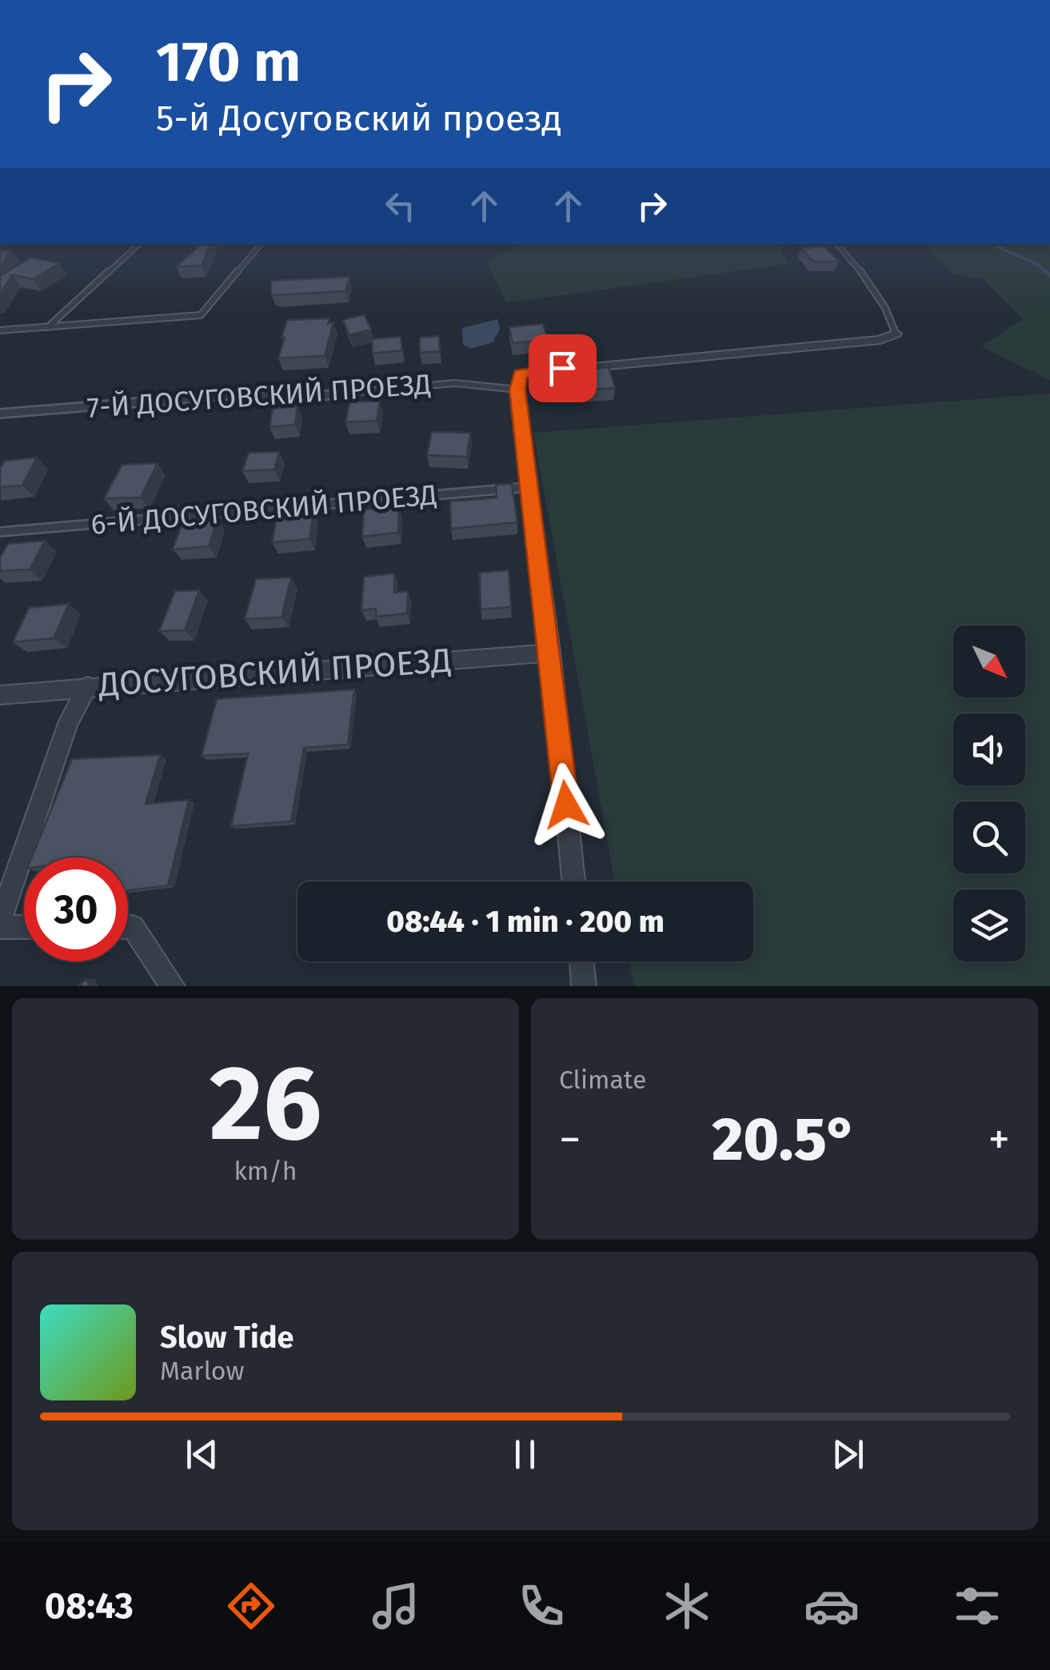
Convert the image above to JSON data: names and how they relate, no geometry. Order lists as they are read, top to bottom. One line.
{"streets":{"street":["ДОСУГОВСКИЙ ПРОЕЗД"],"lane":["7-Й ДОСУГОВСКИЙ ПРОЕЗД","6-Й ДОСУГОВСКИЙ ПРОЕЗД"]},"north":"bottom right","page":{"turn":["170 m","5-й Досуговский проезд"],"limit":"30","trip":"08:44 · 1 min · 200 m","tile":[["26","km/h"],"Climate"],"heat":["−","20.5°","+"],"song":["Slow Tide","Marlow"],"tabs":"08:43"}}
